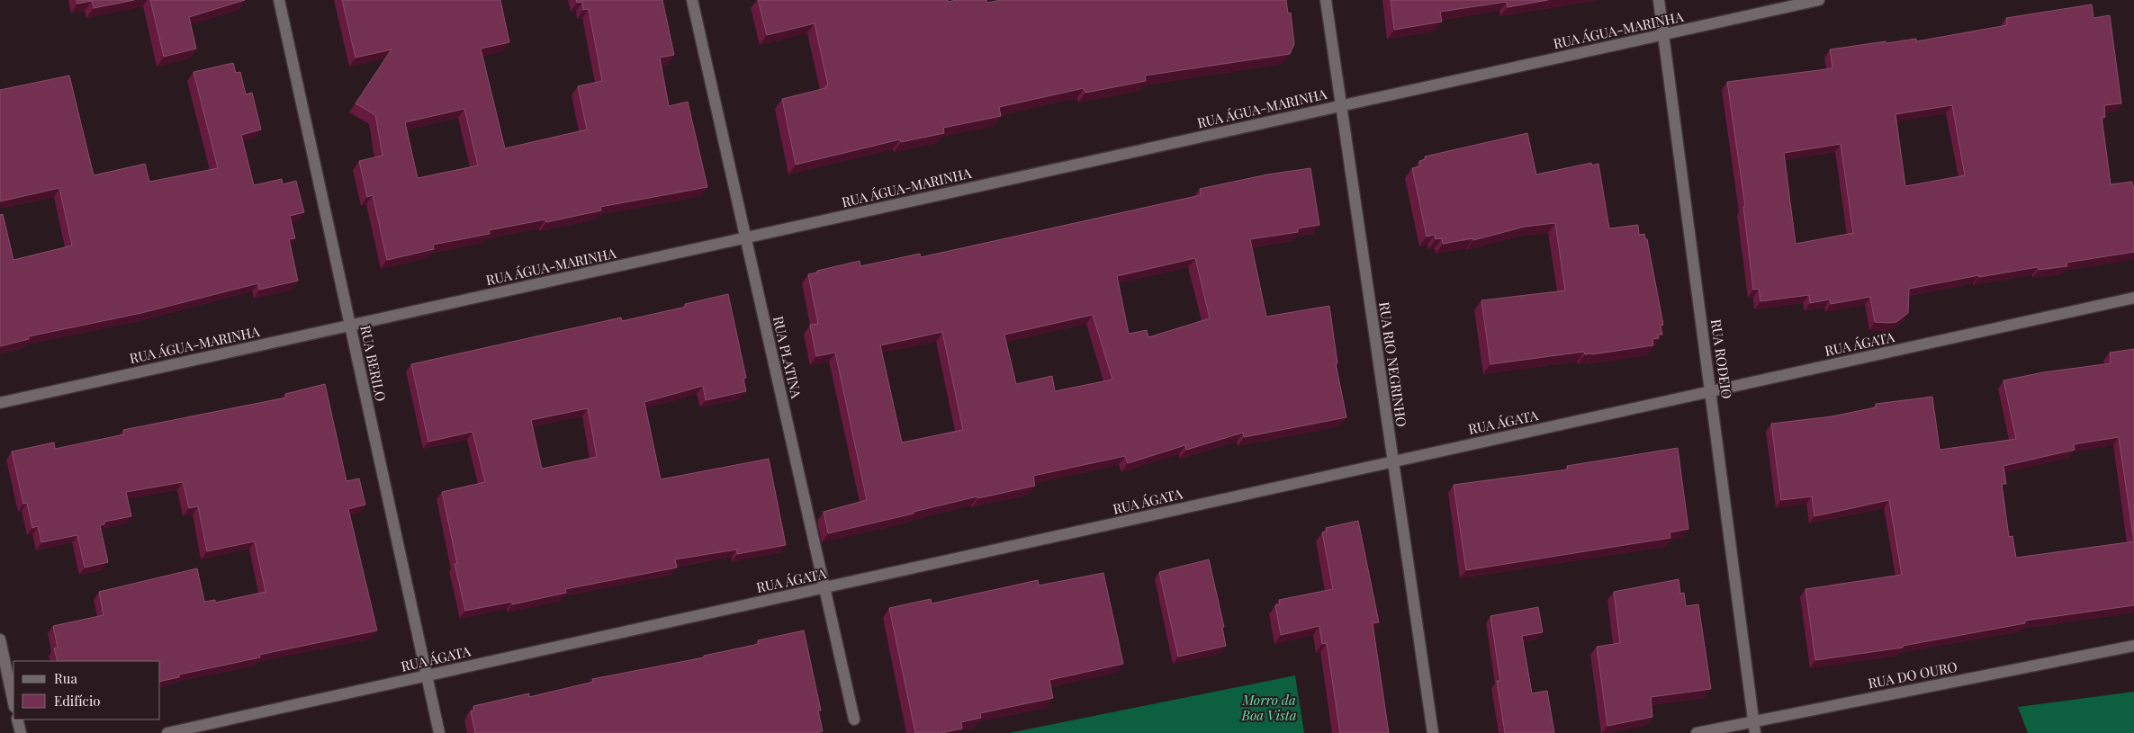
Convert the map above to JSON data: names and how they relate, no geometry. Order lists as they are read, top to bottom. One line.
{"streets":{"street":["RUA ÁGUA-MARINHA","RUA ÁGATA","RUA PLATINA","RUA RODEIO","RUA BERILO","RUA RIO NEGRINHO","RUA DO OURO"]},"crossings":[["RUA ÁGUA-MARINHA","RUA PLATINA"],["RUA ÁGUA-MARINHA","RUA RODEIO"],["RUA ÁGUA-MARINHA","RUA BERILO"],["RUA ÁGUA-MARINHA","RUA RIO NEGRINHO"],["RUA ÁGATA","RUA PLATINA"],["RUA ÁGATA","RUA RODEIO"],["RUA ÁGATA","RUA BERILO"],["RUA ÁGATA","RUA RIO NEGRINHO"],["RUA RODEIO","RUA DO OURO"]],"parks":["Morro da Boa Vista"],"legend":["Rua","Edifício"]}
